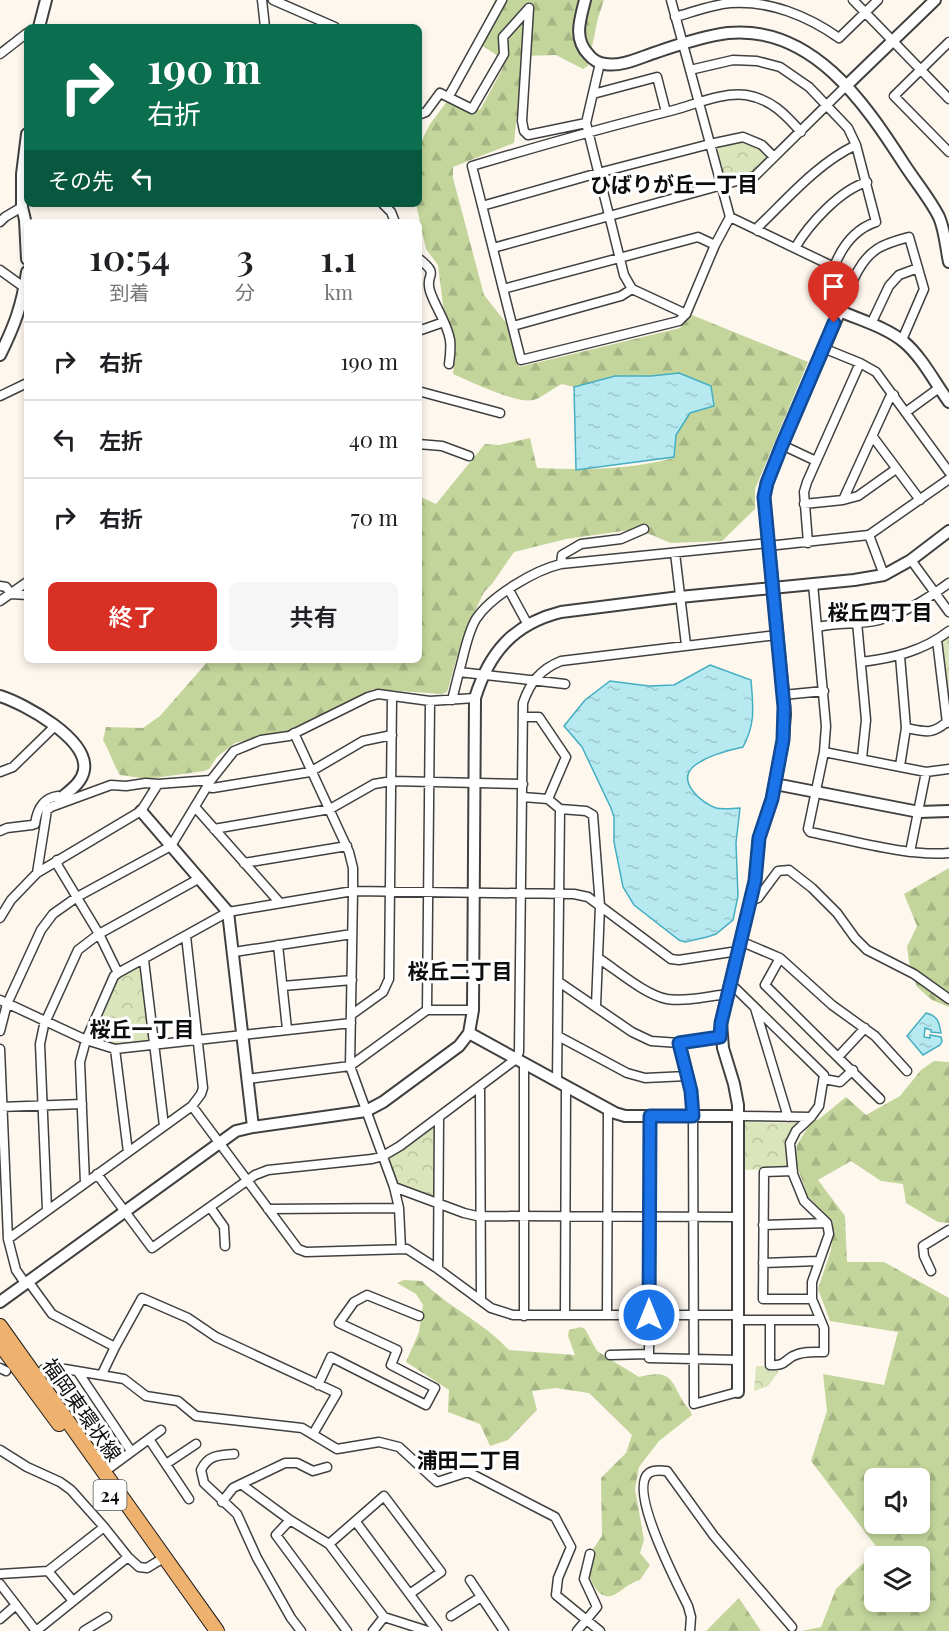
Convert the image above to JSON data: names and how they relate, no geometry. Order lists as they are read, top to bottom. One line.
{"streets":{"main road":["福岡東環状線","24"]},"districts":["ひばりが丘一丁目","桜丘四丁目","桜丘二丁目","桜丘一丁目","浦田二丁目"],"page":{"turn":["190 m","右折"],"then":"その先","eta":["10:54","到着","3","分","1.1","km"],"list":[{"name":"右折","value":"190 m"},{"name":"左折","value":"40 m"},{"name":"右折","value":"70 m"}],"buttons":["終了","共有"]}}
